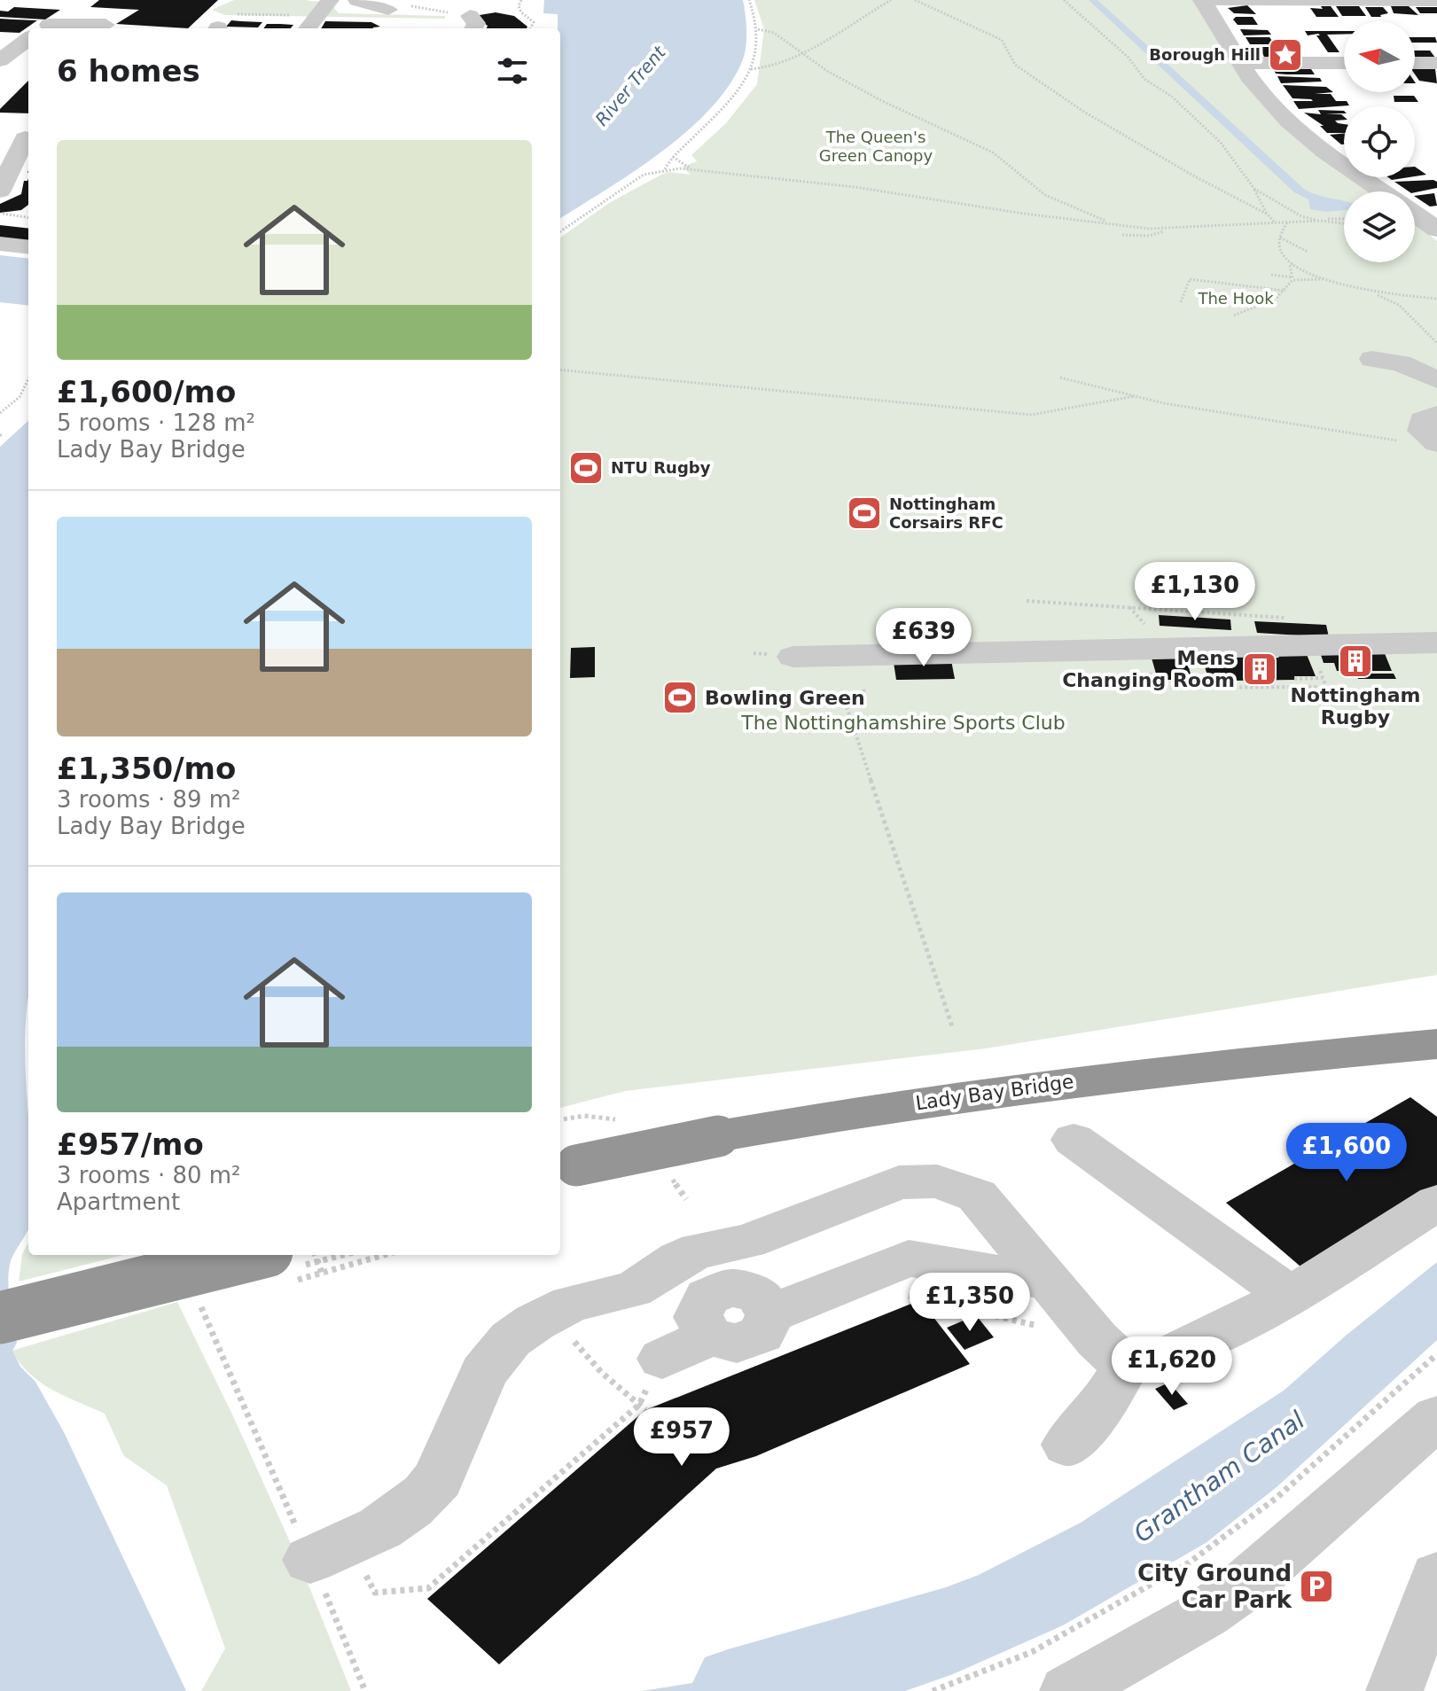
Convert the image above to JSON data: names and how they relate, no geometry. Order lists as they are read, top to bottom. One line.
{"streets":{"highway":["Lady Bay Bridge"]},"water":["River Trent","Grantham Canal"],"parks":["The Queen's Green Canopy","The Hook","The Nottinghamshire Sports Club"],"places":{"place":["Borough Hill"],"sports":["NTU Rugby","Nottingham Corsairs RFC","Bowling Green"],"building":["Nottingham Rugby","Mens Changing Room"],"parking":["City Ground Car Park"]},"north":"left","page":{"heading":"6 homes","list":[{"name":"£1,600/mo","note":"5 rooms · 128 m² · Lady Bay Bridge"},{"name":"£1,350/mo","note":"3 rooms · 89 m² · Lady Bay Bridge"},{"name":"£957/mo","note":"3 rooms · 80 m² · Apartment"}],"price":["£1,130","£639","£1,600","£1,350","£1,620","£957"]}}
